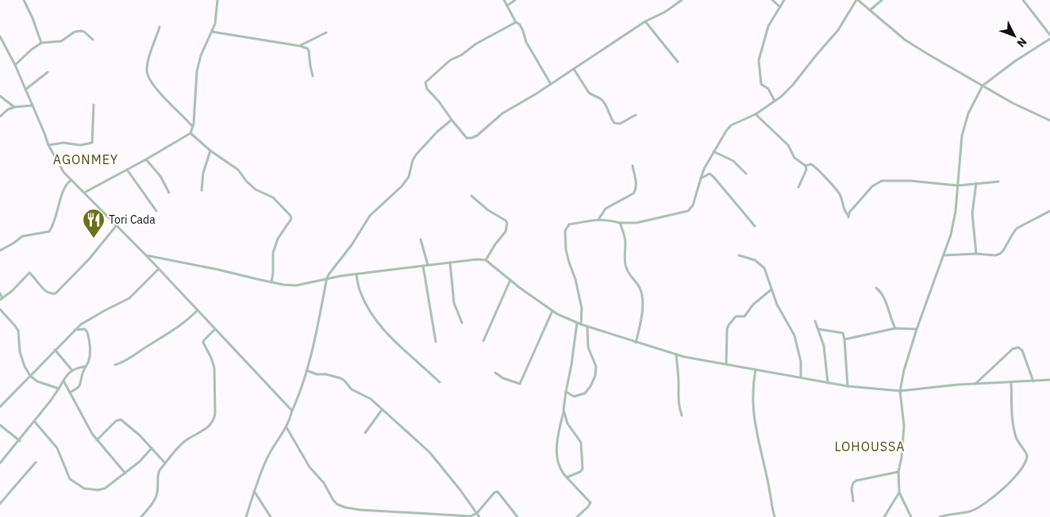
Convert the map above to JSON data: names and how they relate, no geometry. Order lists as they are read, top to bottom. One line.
{"districts":["AGONMEY","LOHOUSSA"],"places":{"restaurant":["Tori Cada"]},"north":"bottom right"}
